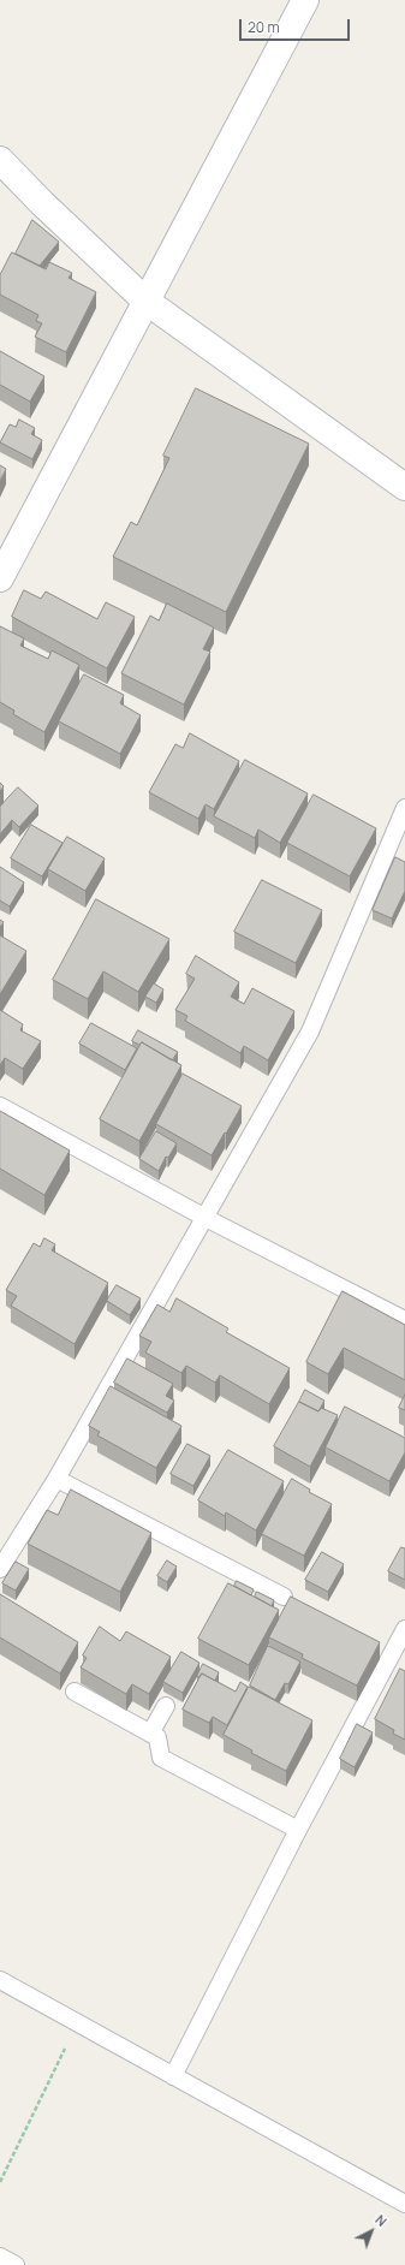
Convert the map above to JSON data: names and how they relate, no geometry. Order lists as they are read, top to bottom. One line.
{"scale_bar":"20 m","north":"top right"}
